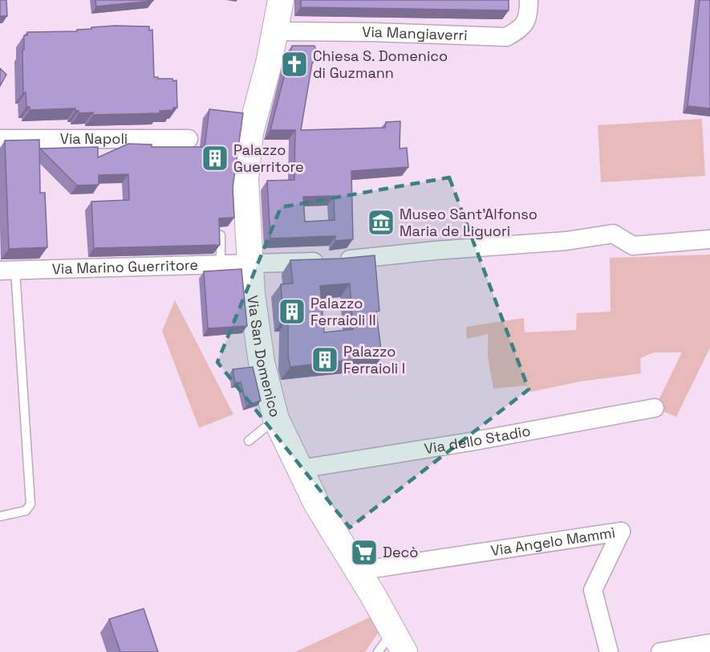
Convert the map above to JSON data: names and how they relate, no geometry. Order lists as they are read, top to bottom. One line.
{"streets":{"street":["Via Mangiaverri","Via Napoli","Via Marino Guerritore","Via San Domenico","Via dello Stadio","Via Angelo Mammì"]},"crossings":[["Via Mangiaverri","Via San Domenico"],["Via Marino Guerritore","Via San Domenico"],["Via San Domenico","Via dello Stadio"],["Via San Domenico","Via Angelo Mammì"]],"places":{"church":["Chiesa S. Domenico di Guzmann"],"building":["Palazzo Guerritore","Palazzo Ferraioli II","Palazzo Ferraioli I"],"museum":["Museo Sant'Alfonso Maria de Liguori"],"supermarket":["Decò"]}}
